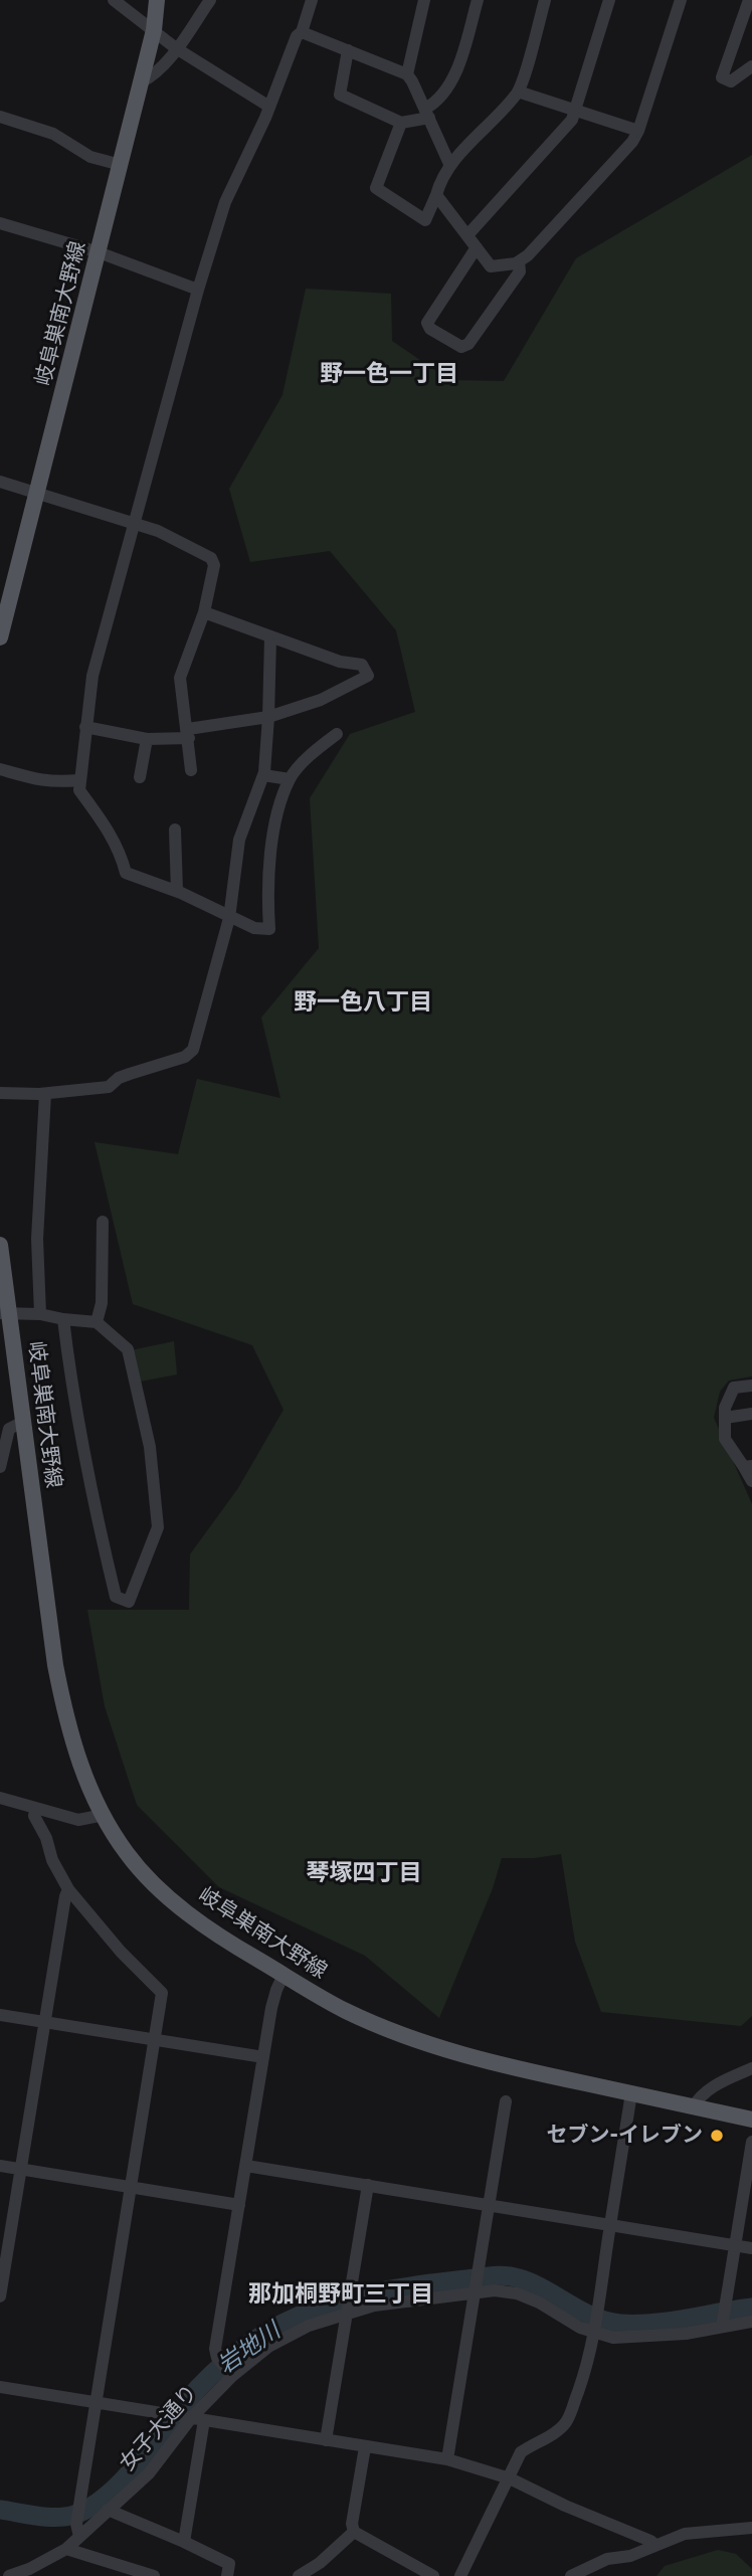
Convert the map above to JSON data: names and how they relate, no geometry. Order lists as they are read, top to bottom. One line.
{"streets":{"main road":["岐阜巣南大野線"],"street":["女子大通り"]},"districts":["野一色一丁目","野一色八丁目","琴塚四丁目","那加桐野町三丁目"],"water":["岩地川"],"places":["セブン-イレブン"]}
